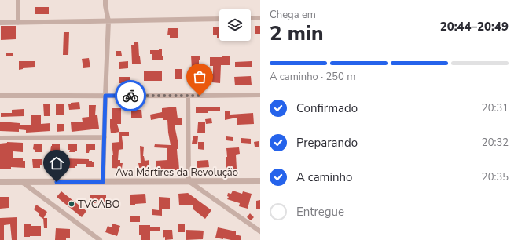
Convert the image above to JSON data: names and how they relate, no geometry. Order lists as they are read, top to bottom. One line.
{"streets":{"street":["Ava Mártires da Revolução"]},"places":["TVCABO"],"page":{"heading":["2 min","Chega em","20:44–20:49"],"bar":"A caminho · 250 m","list":[["Confirmado","20:31"],["Preparando","20:32"],["A caminho","20:35"],"Entregue"]}}
